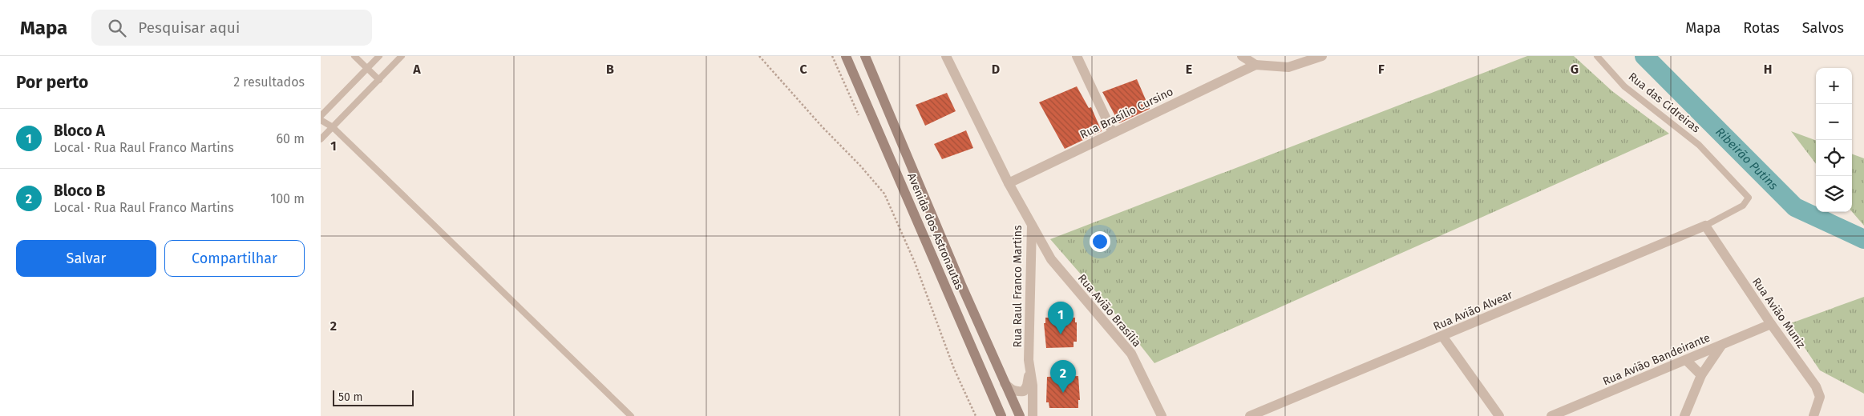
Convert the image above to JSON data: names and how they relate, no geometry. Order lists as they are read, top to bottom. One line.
{"streets":{"main road":["Avenida dos Astronautas"],"street":["Rua Brasílio Cursino","Rua Raul Franco Martins","Rua Avião Brasília","Rua Avião Alvear","Rua Avião Muniz","Rua Avião Bandeirante"],"lane":["Rua das Cidreiras"]},"crossings":[["Rua das Cidreiras","Rua Avião Alvear"],["Rua das Cidreiras","Rua Avião Muniz"],["Rua Brasílio Cursino","Rua Raul Franco Martins"],["Rua Raul Franco Martins","Rua Avião Brasília"],["Rua Avião Alvear","Rua Avião Muniz"],["Rua Avião Muniz","Rua Avião Bandeirante"]],"water":["Ribeirão Putins"],"scale_bar":"50 m","page":{"header":"Mapa","search":"Pesquisar aqui","nav":["Mapa","Rotas","Salvos"],"heading":["Por perto","2 resultados"],"map_buttons":["+","−"],"list":[{"mark":"1","name":"Bloco A","note":"Local · Rua Raul Franco Martins","value":"60 m"},{"mark":"2","name":"Bloco B","note":"Local · Rua Raul Franco Martins","value":"100 m"}],"buttons":["Salvar","Compartilhar"],"pins":["1","2"],"scale":"50 m"},"grid":{"columns":["A","B","C","D","E","F","G","H"],"rows":["1","2"]}}
